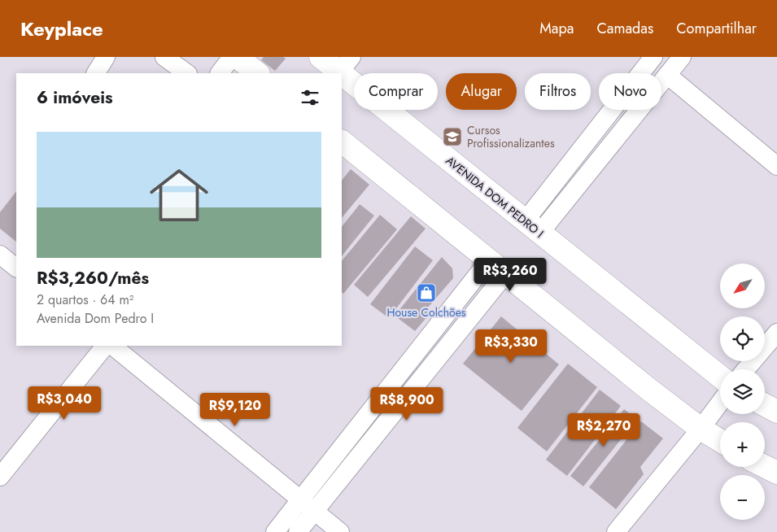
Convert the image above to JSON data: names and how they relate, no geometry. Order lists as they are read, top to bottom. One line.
{"streets":{"main road":["AVENIDA DOM PEDRO I"]},"places":{"school or university":["Cursos Profissionalizantes"],"shop":["House Colchões"]},"north":"bottom left","page":{"header":"Keyplace","nav":["Mapa","Camadas","Compartilhar"],"chip":["Comprar","Alugar","Filtros","Novo"],"heading":"6 imóveis","list":[{"name":"R$3,260/mês","note":"2 quartos · 64 m² · Avenida Dom Pedro I"}],"price":["R$3,260","R$3,330","R$3,040","R$8,900","R$9,120","R$2,270"],"map_buttons":["+","−"]}}
